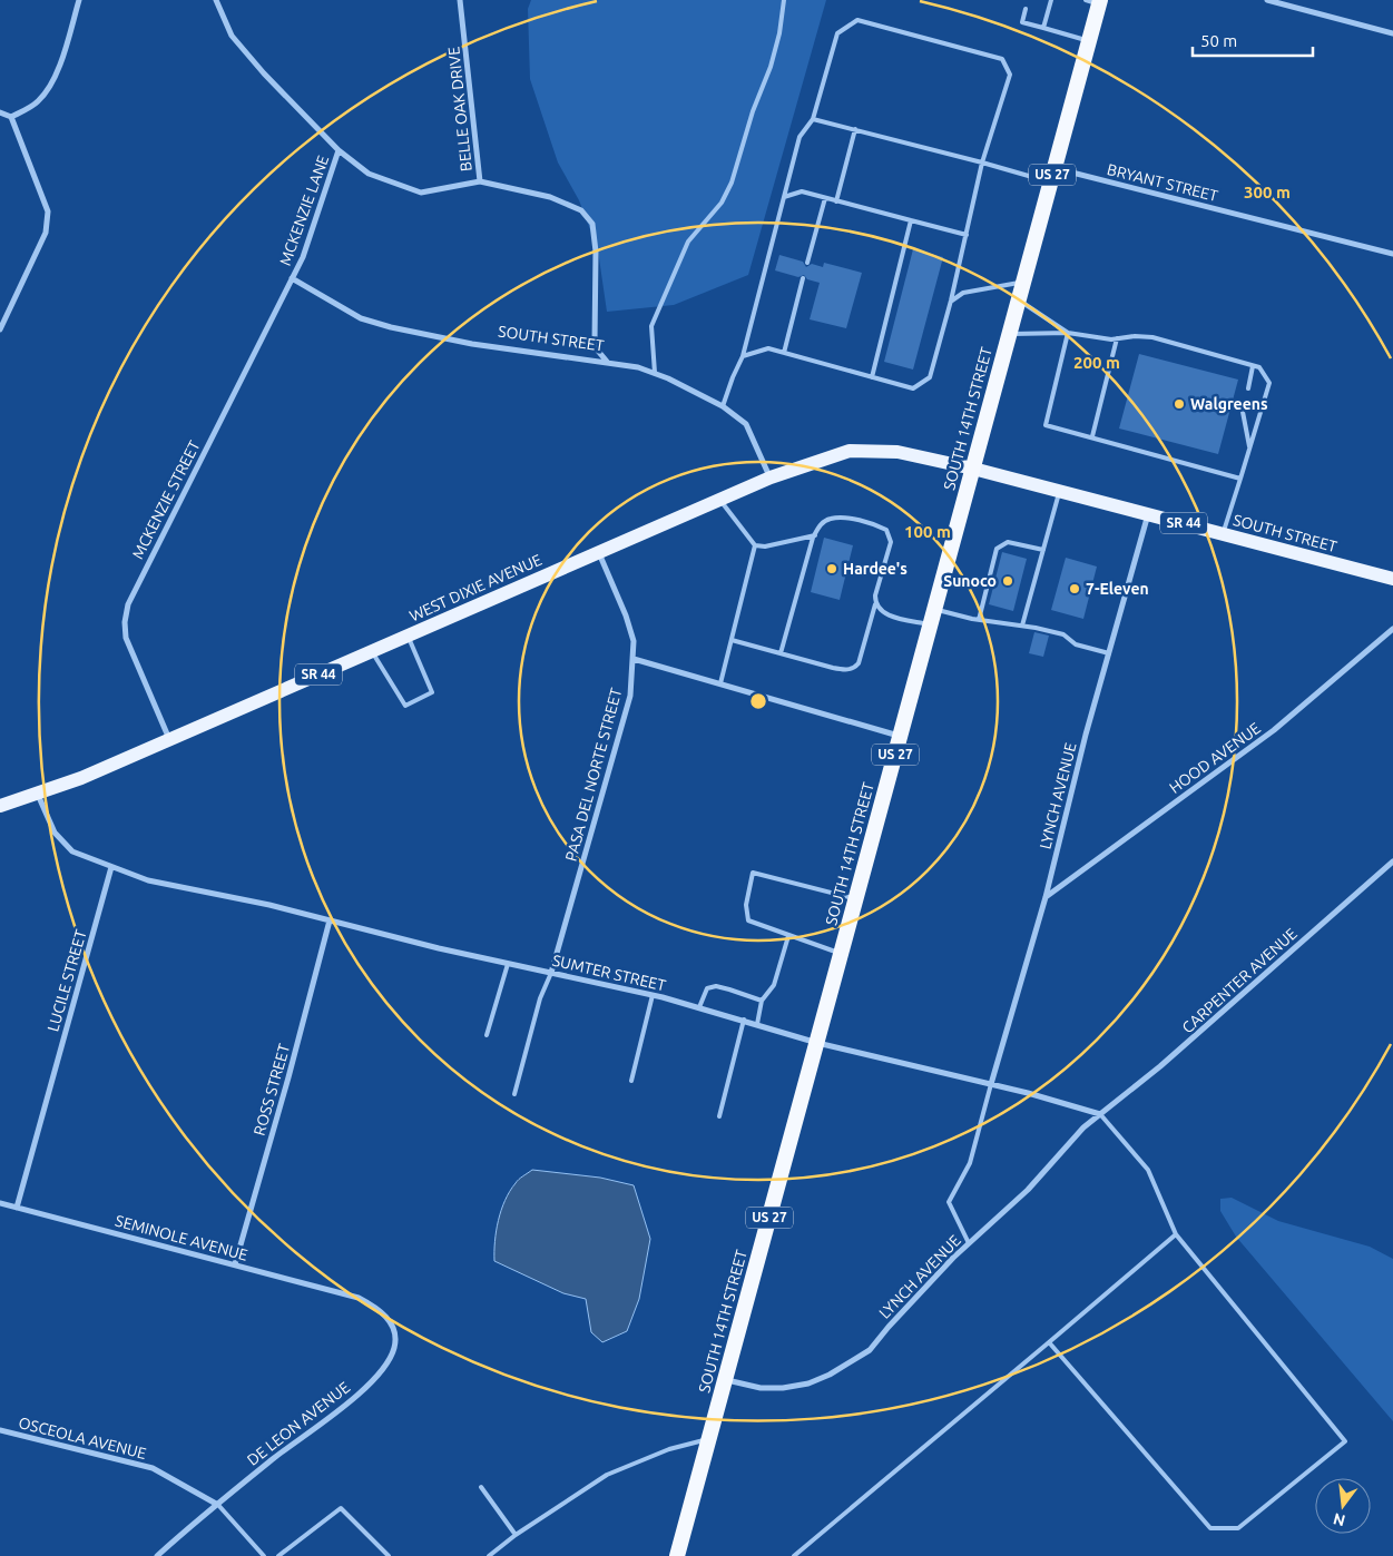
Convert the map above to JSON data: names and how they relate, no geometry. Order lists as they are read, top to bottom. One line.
{"streets":{"highway":["US 27","SOUTH 14TH STREET"],"main road":["SOUTH STREET","SR 44","WEST DIXIE AVENUE"],"street":["BELLE OAK DRIVE","BRYANT STREET","MCKENZIE LANE","MCKENZIE STREET","HOOD AVENUE","PASA DEL NORTE STREET","LYNCH AVENUE","SUMTER STREET","LUCILE STREET","CARPENTER AVENUE","ROSS STREET","SEMINOLE AVENUE","DE LEON AVENUE","OSCEOLA AVENUE"]},"crossings":[["BELLE OAK DRIVE","SOUTH STREET"],["BRYANT STREET","SOUTH 14TH STREET"],["MCKENZIE LANE","SOUTH STREET"],["MCKENZIE LANE","MCKENZIE STREET"],["SOUTH STREET","SOUTH 14TH STREET"],["SOUTH STREET","MCKENZIE STREET"],["SOUTH STREET","WEST DIXIE AVENUE"],["SOUTH STREET","LYNCH AVENUE"],["SOUTH 14TH STREET","WEST DIXIE AVENUE"],["SOUTH 14TH STREET","LYNCH AVENUE"],["SOUTH 14TH STREET","SUMTER STREET"],["MCKENZIE STREET","WEST DIXIE AVENUE"],["WEST DIXIE AVENUE","PASA DEL NORTE STREET"],["HOOD AVENUE","LYNCH AVENUE"],["PASA DEL NORTE STREET","SUMTER STREET"],["LYNCH AVENUE","SUMTER STREET"],["LYNCH AVENUE","CARPENTER AVENUE"],["SUMTER STREET","LUCILE STREET"],["SUMTER STREET","CARPENTER AVENUE"],["SUMTER STREET","ROSS STREET"],["LUCILE STREET","SEMINOLE AVENUE"],["ROSS STREET","SEMINOLE AVENUE"],["SEMINOLE AVENUE","DE LEON AVENUE"],["DE LEON AVENUE","OSCEOLA AVENUE"]],"places":["Walgreens","Hardee's","Sunoco","7-Eleven"],"scale_bar":"50 m","north":"bottom","rings":["300 m","200 m","100 m"]}
